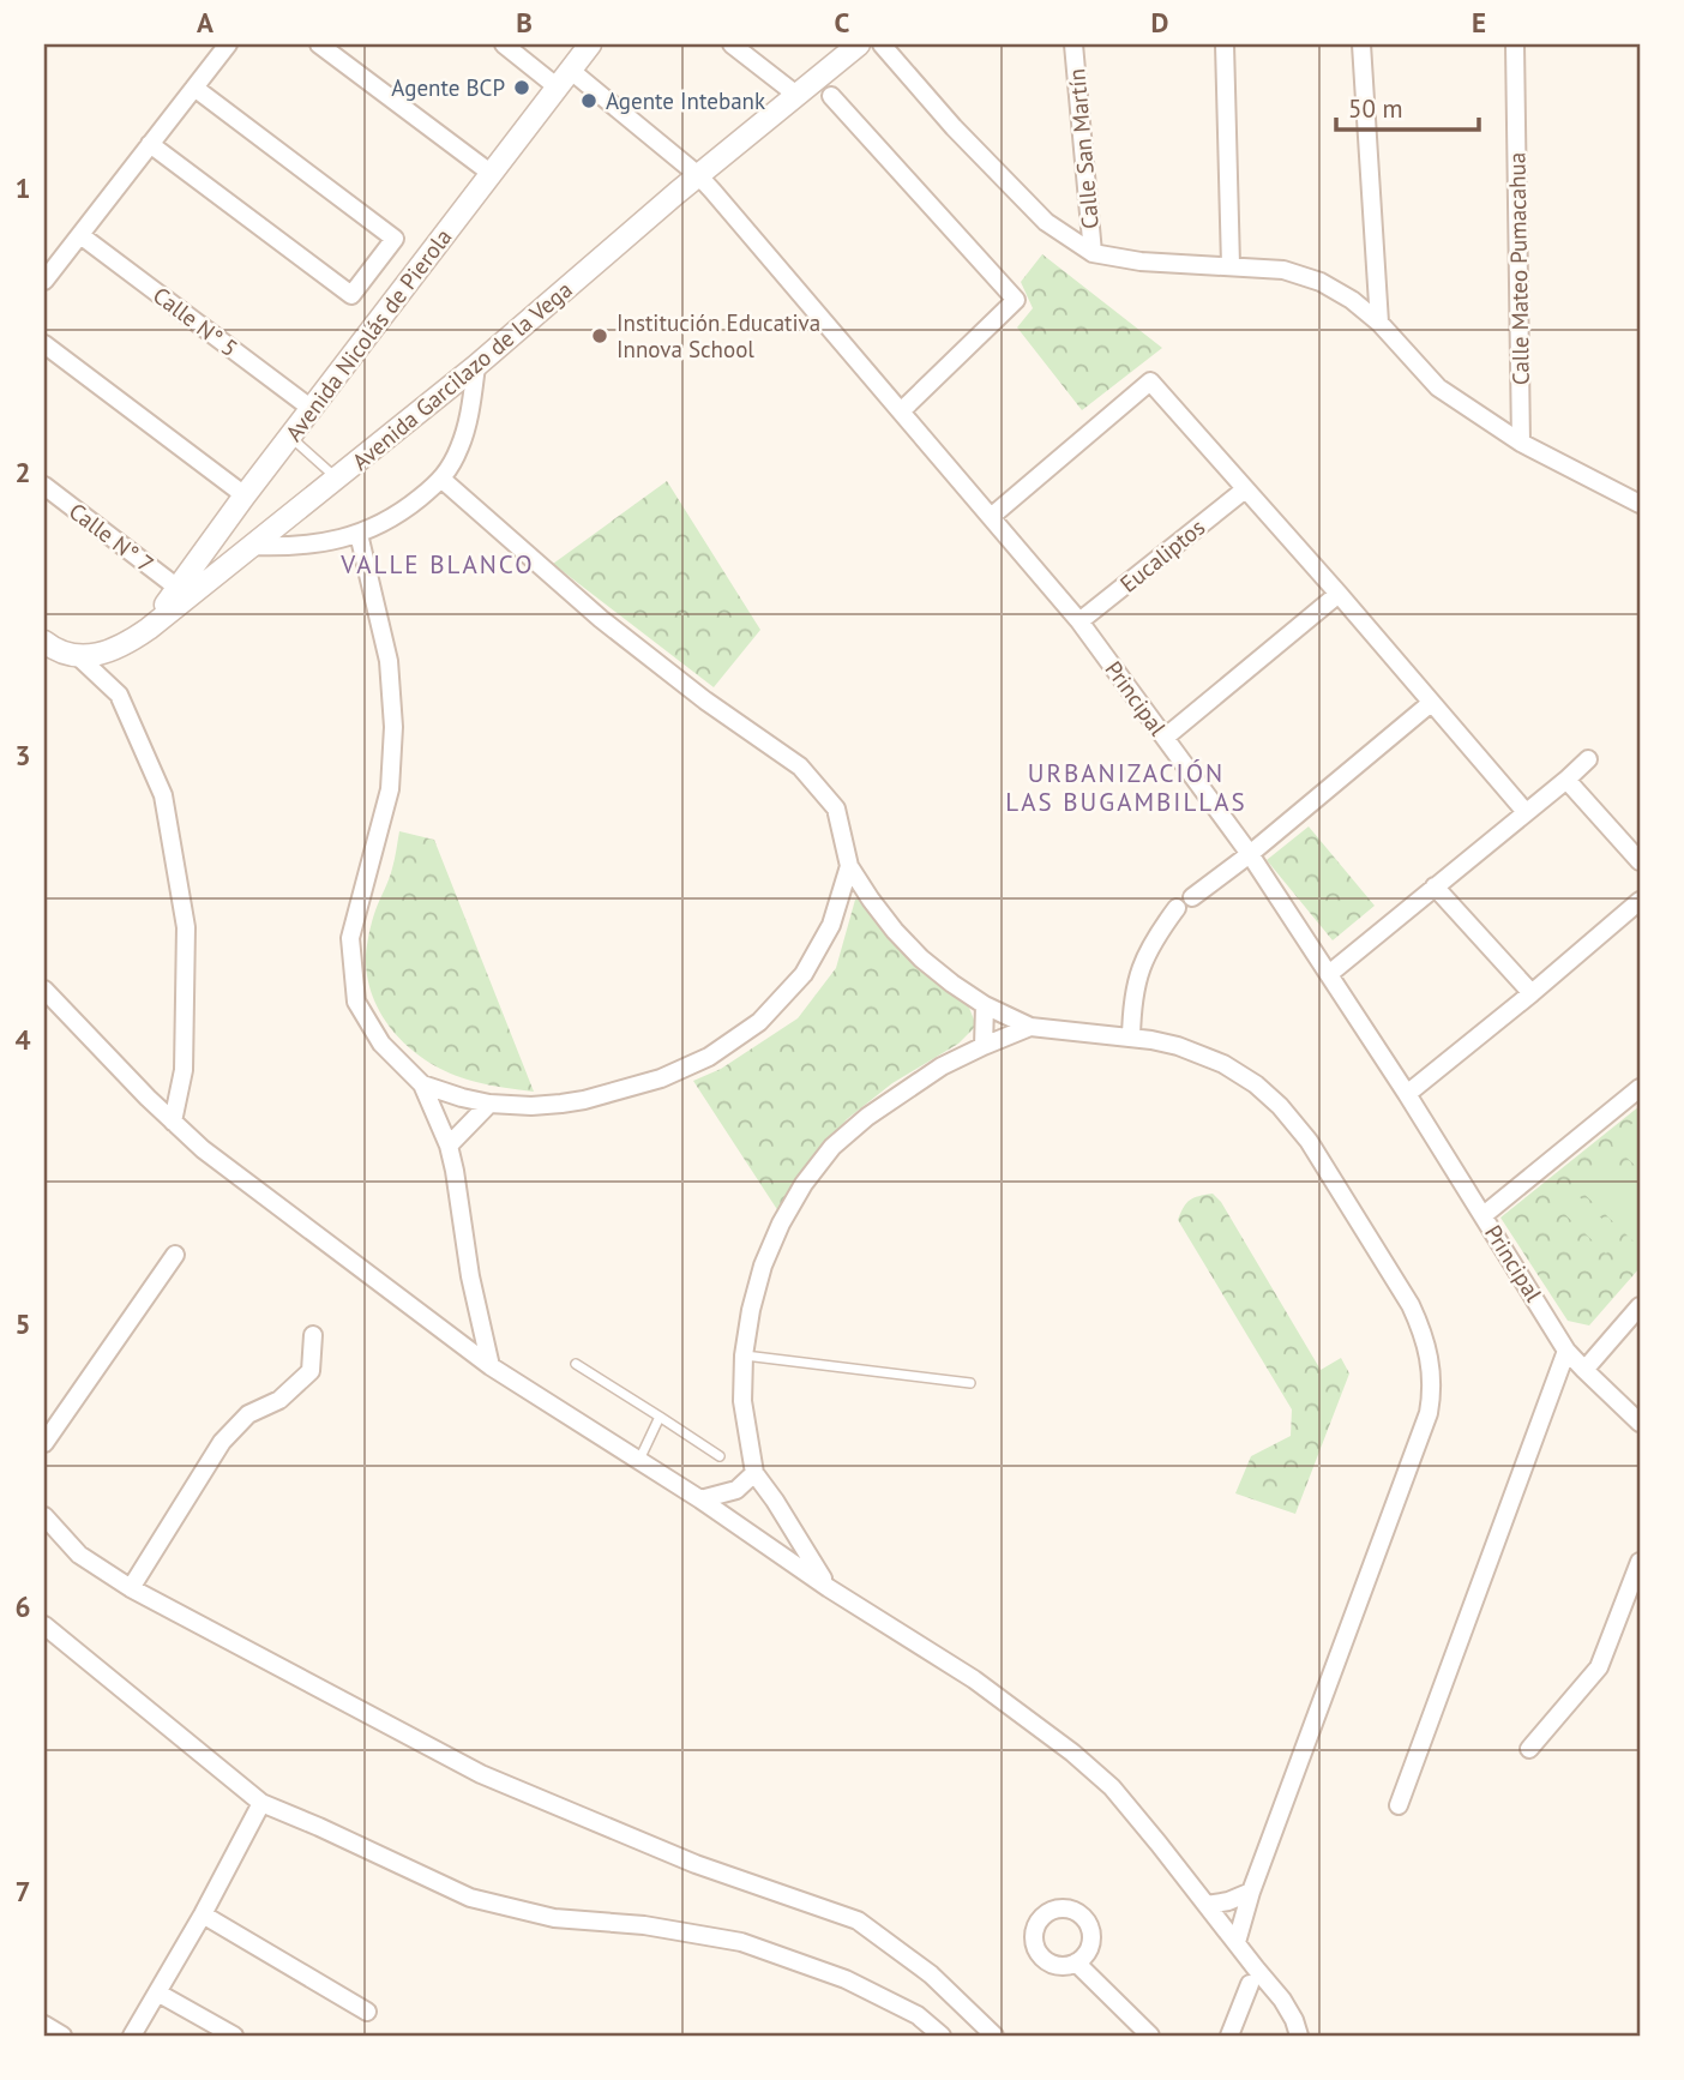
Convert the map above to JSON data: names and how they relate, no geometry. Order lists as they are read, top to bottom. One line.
{"streets":{"street":["Calle San Martín","Calle Mateo Pumacahua","Calle N° 5","Avenida Nicolás de Pierola","Avenida Garcilazo de la Vega","Calle N° 7","Eucaliptos","Principal"]},"crossings":[["Calle N° 5","Avenida Nicolás de Pierola"],["Avenida Nicolás de Pierola","Avenida Garcilazo de la Vega"],["Avenida Nicolás de Pierola","Calle N° 7"],["Avenida Nicolás de Pierola","Principal"],["Avenida Garcilazo de la Vega","Principal"],["Eucaliptos","Principal"]],"districts":["VALLE BLANCO","URBANIZACIÓN LAS BUGAMBILLAS"],"places":["Agente BCP","Agente Intebank","Institución Educativa Innova School"],"scale_bar":"50 m","grid":{"columns":["A","B","C","D","E"],"rows":["1","2","3","4","5","6","7"]}}
